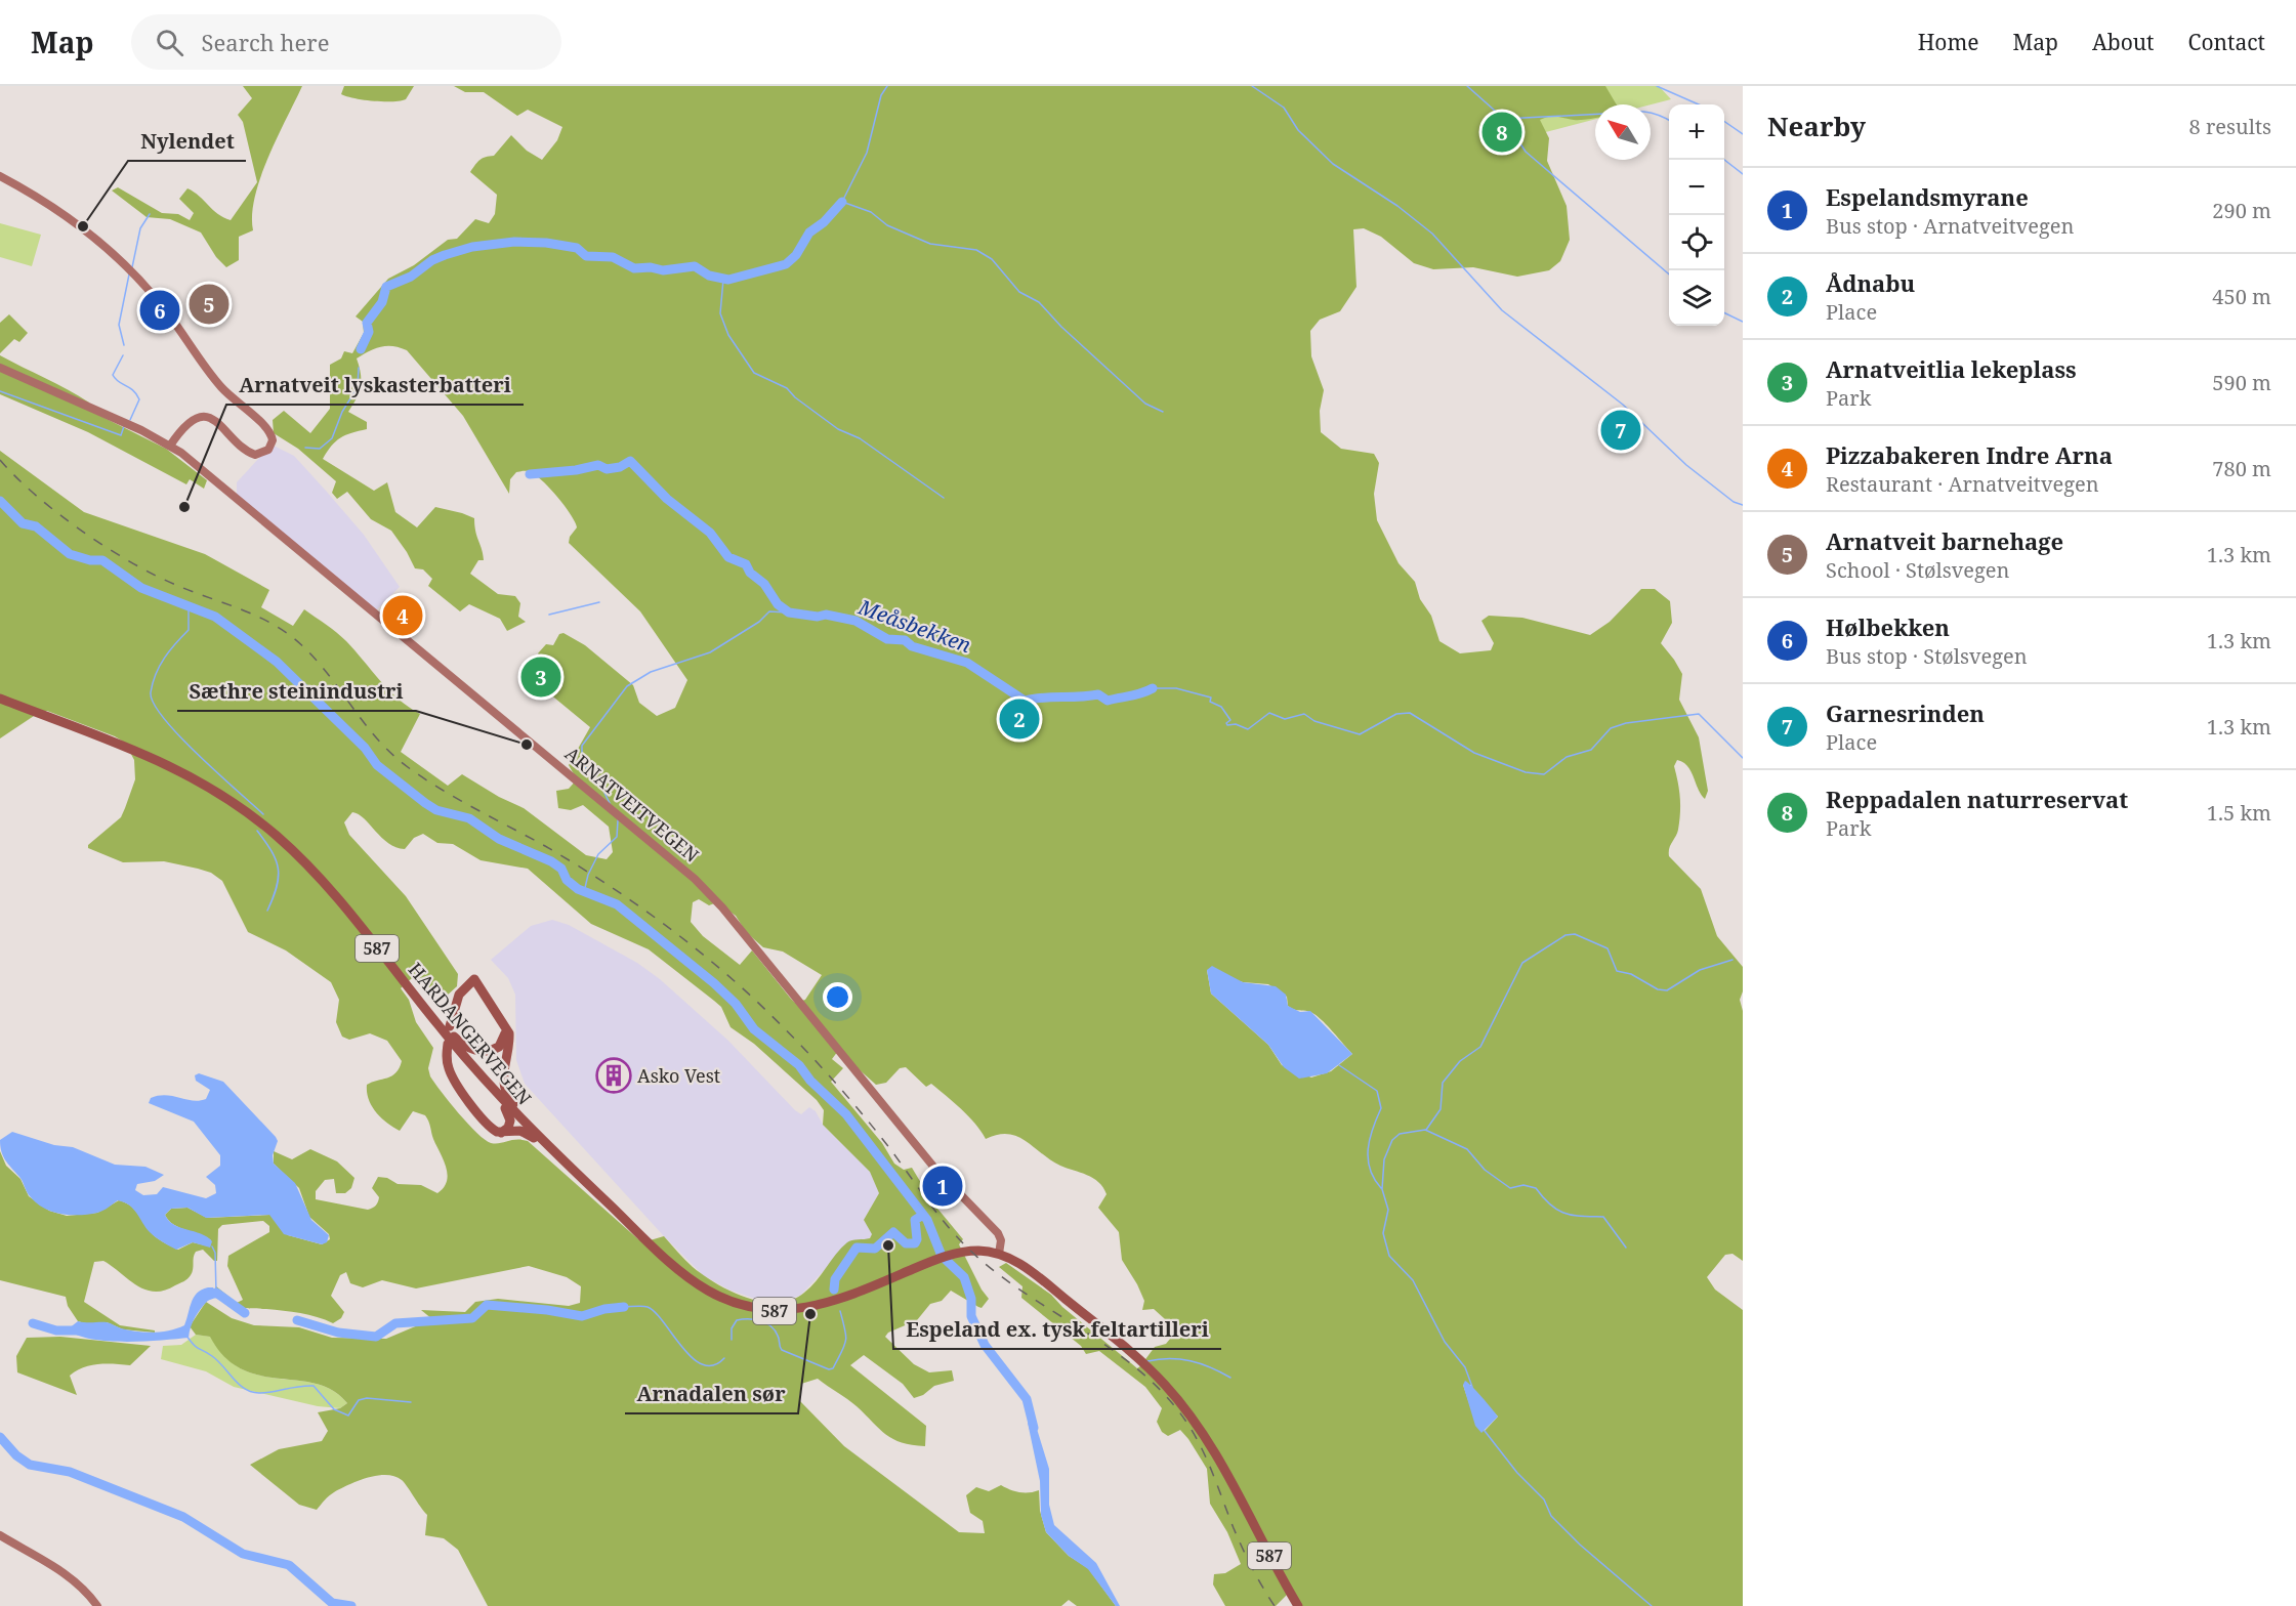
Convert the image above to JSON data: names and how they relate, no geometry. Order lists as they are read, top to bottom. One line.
{"streets":{"main road":["ARNATVEITVEGEN","587","HARDANGERVEGEN"]},"crossings":[["ARNATVEITVEGEN","587"],["ARNATVEITVEGEN","HARDANGERVEGEN"],["587","HARDANGERVEGEN"]],"water":["Meåsbekken"],"places":{"other":["Nylendet","Arnatveit lyskasterbatteri","Sæthre steinindustri","Espeland ex. tysk feltartilleri","Arnadalen sør"],"building":["Asko Vest"]},"north":"top left","page":{"header":"Map","search":"Search here","nav":["Home","Map","About","Contact"],"heading":["Nearby","8 results"],"map_buttons":["+","−"],"pins":["8","5","6","7","4","3","2","1"],"list":[{"mark":"1","name":"Espelandsmyrane","note":"Bus stop · Arnatveitvegen","value":"290 m"},{"mark":"2","name":"Ådnabu","note":"Place","value":"450 m"},{"mark":"3","name":"Arnatveitlia lekeplass","note":"Park","value":"590 m"},{"mark":"4","name":"Pizzabakeren Indre Arna","note":"Restaurant · Arnatveitvegen","value":"780 m"},{"mark":"5","name":"Arnatveit barnehage","note":"School · Stølsvegen","value":"1.3 km"},{"mark":"6","name":"Hølbekken","note":"Bus stop · Stølsvegen","value":"1.3 km"},{"mark":"7","name":"Garnesrinden","note":"Place","value":"1.3 km"},{"mark":"8","name":"Reppadalen naturreservat","note":"Park","value":"1.5 km"}]}}
